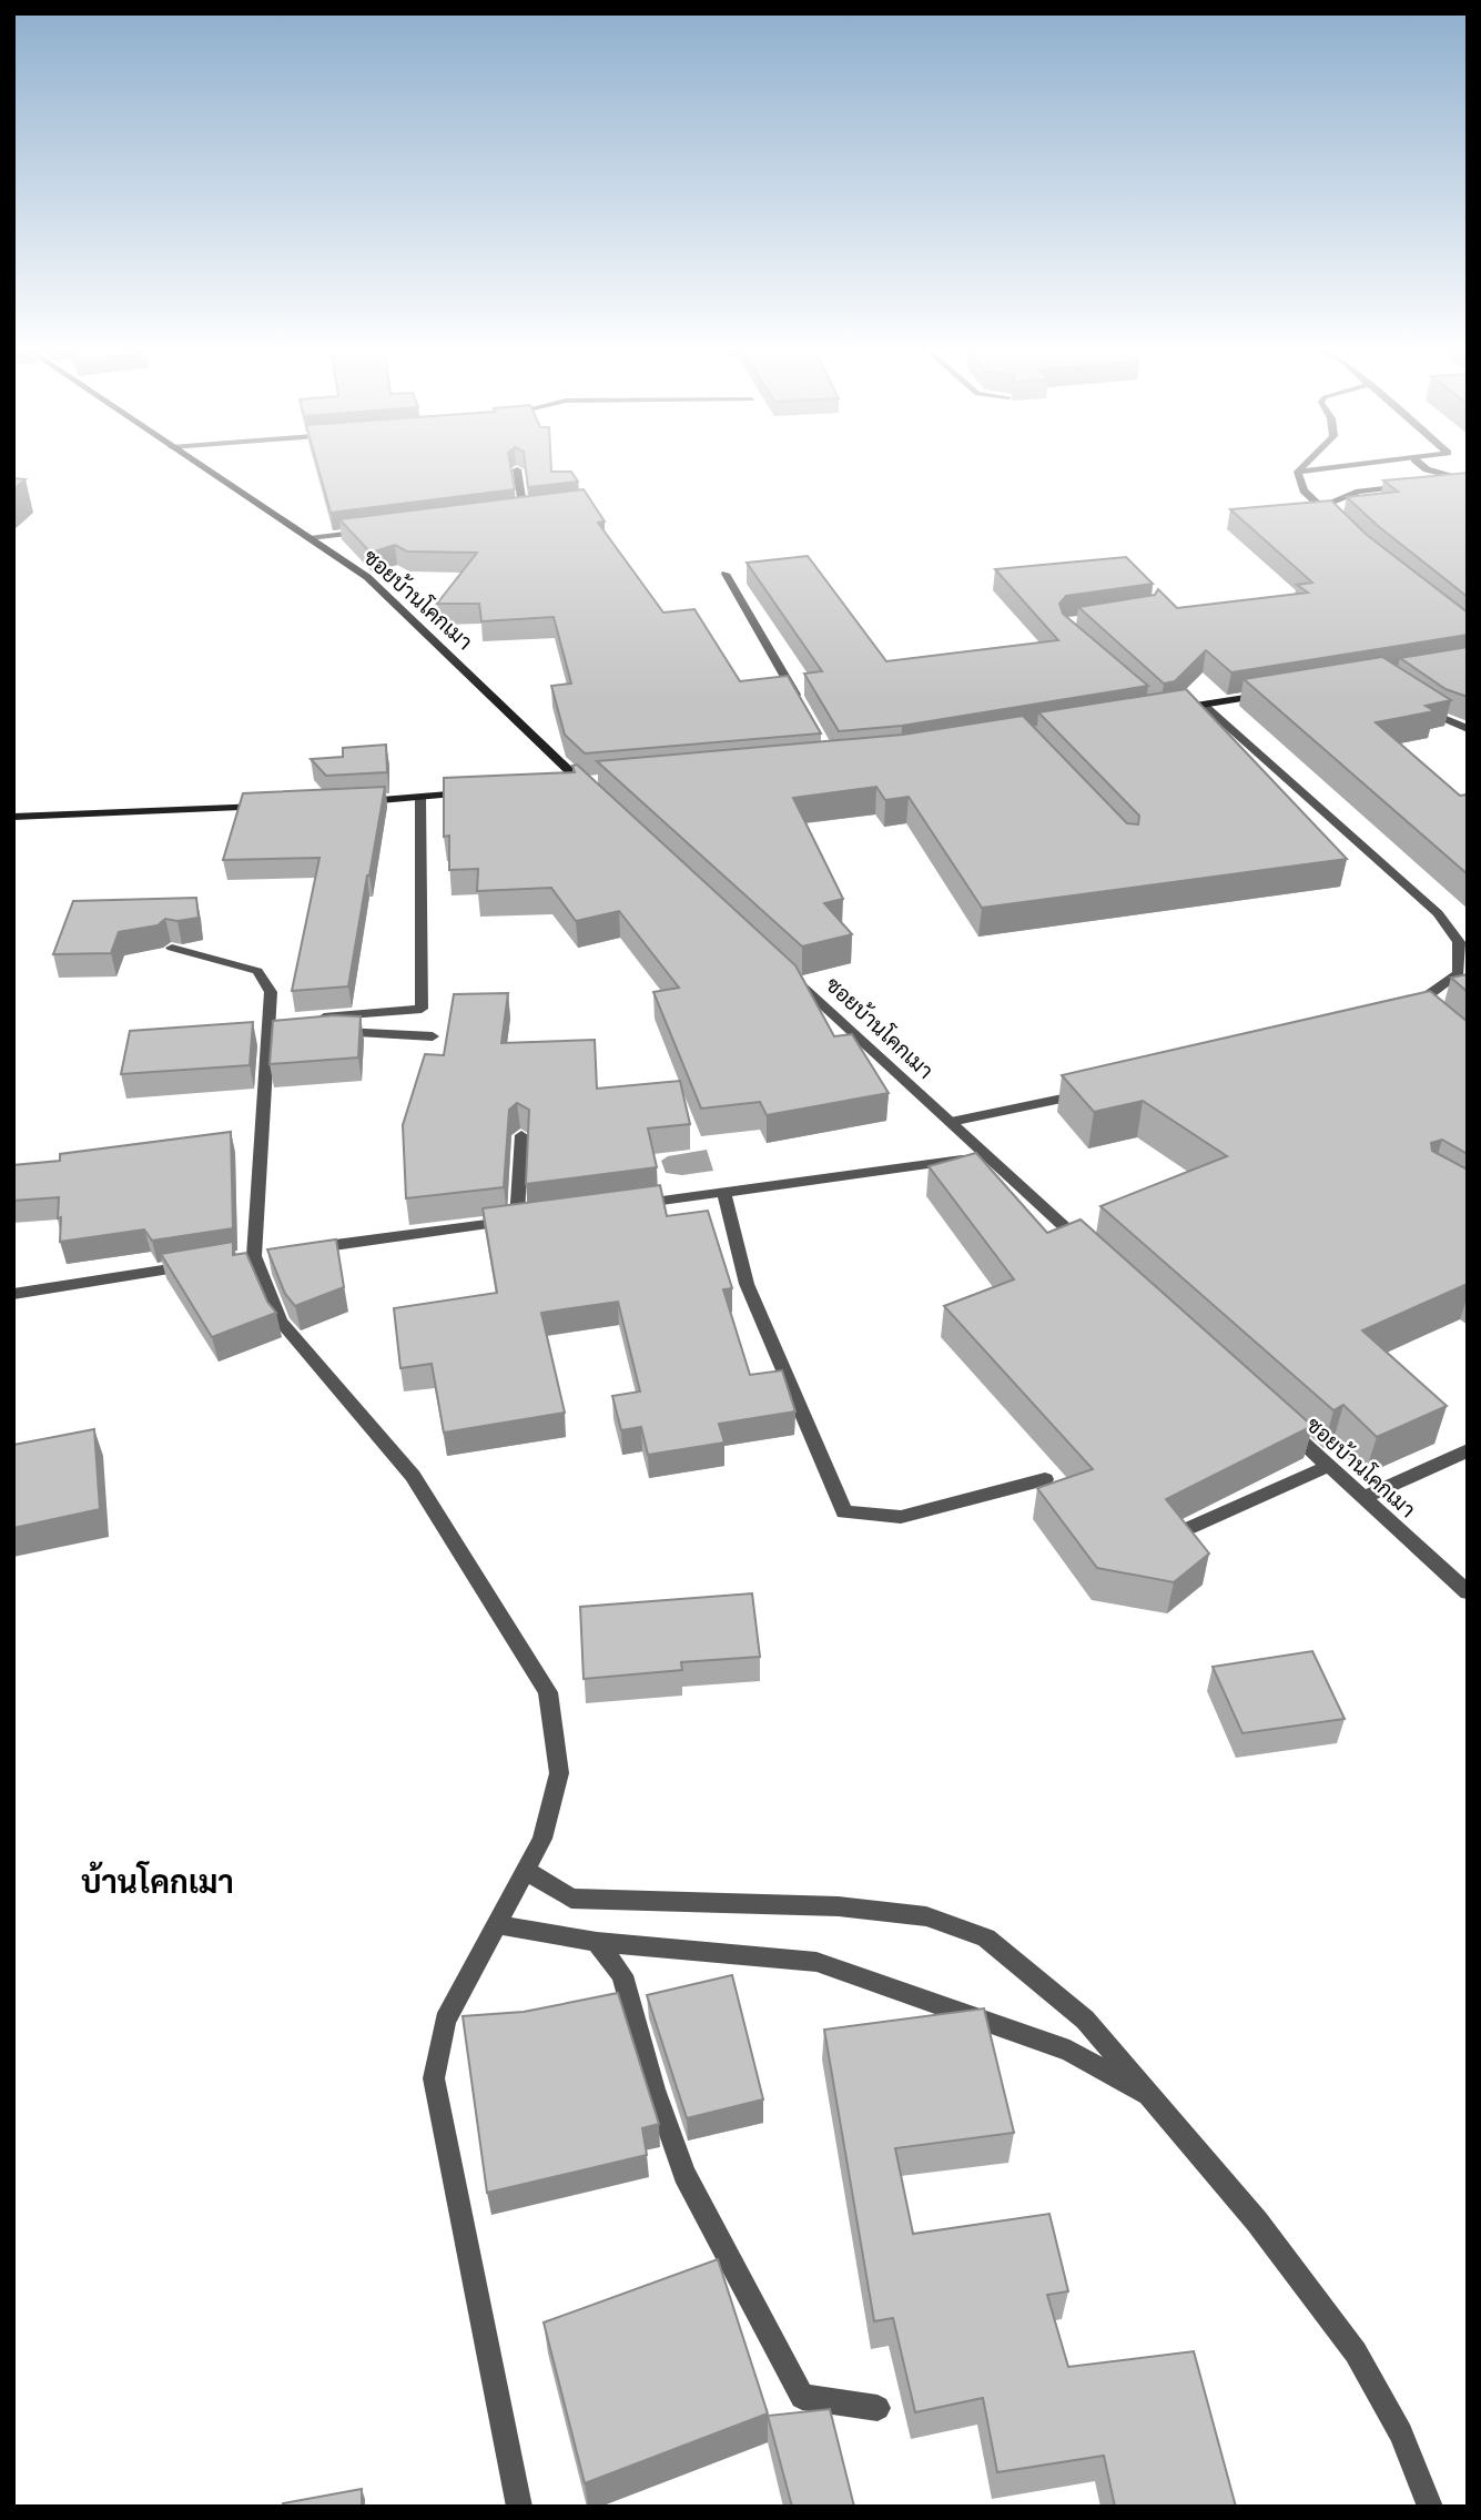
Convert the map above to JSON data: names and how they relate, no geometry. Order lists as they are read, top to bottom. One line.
{"streets":{"street":["ซอยบ้านโคกเมา"]},"districts":["บ้านโคกเมา"]}
